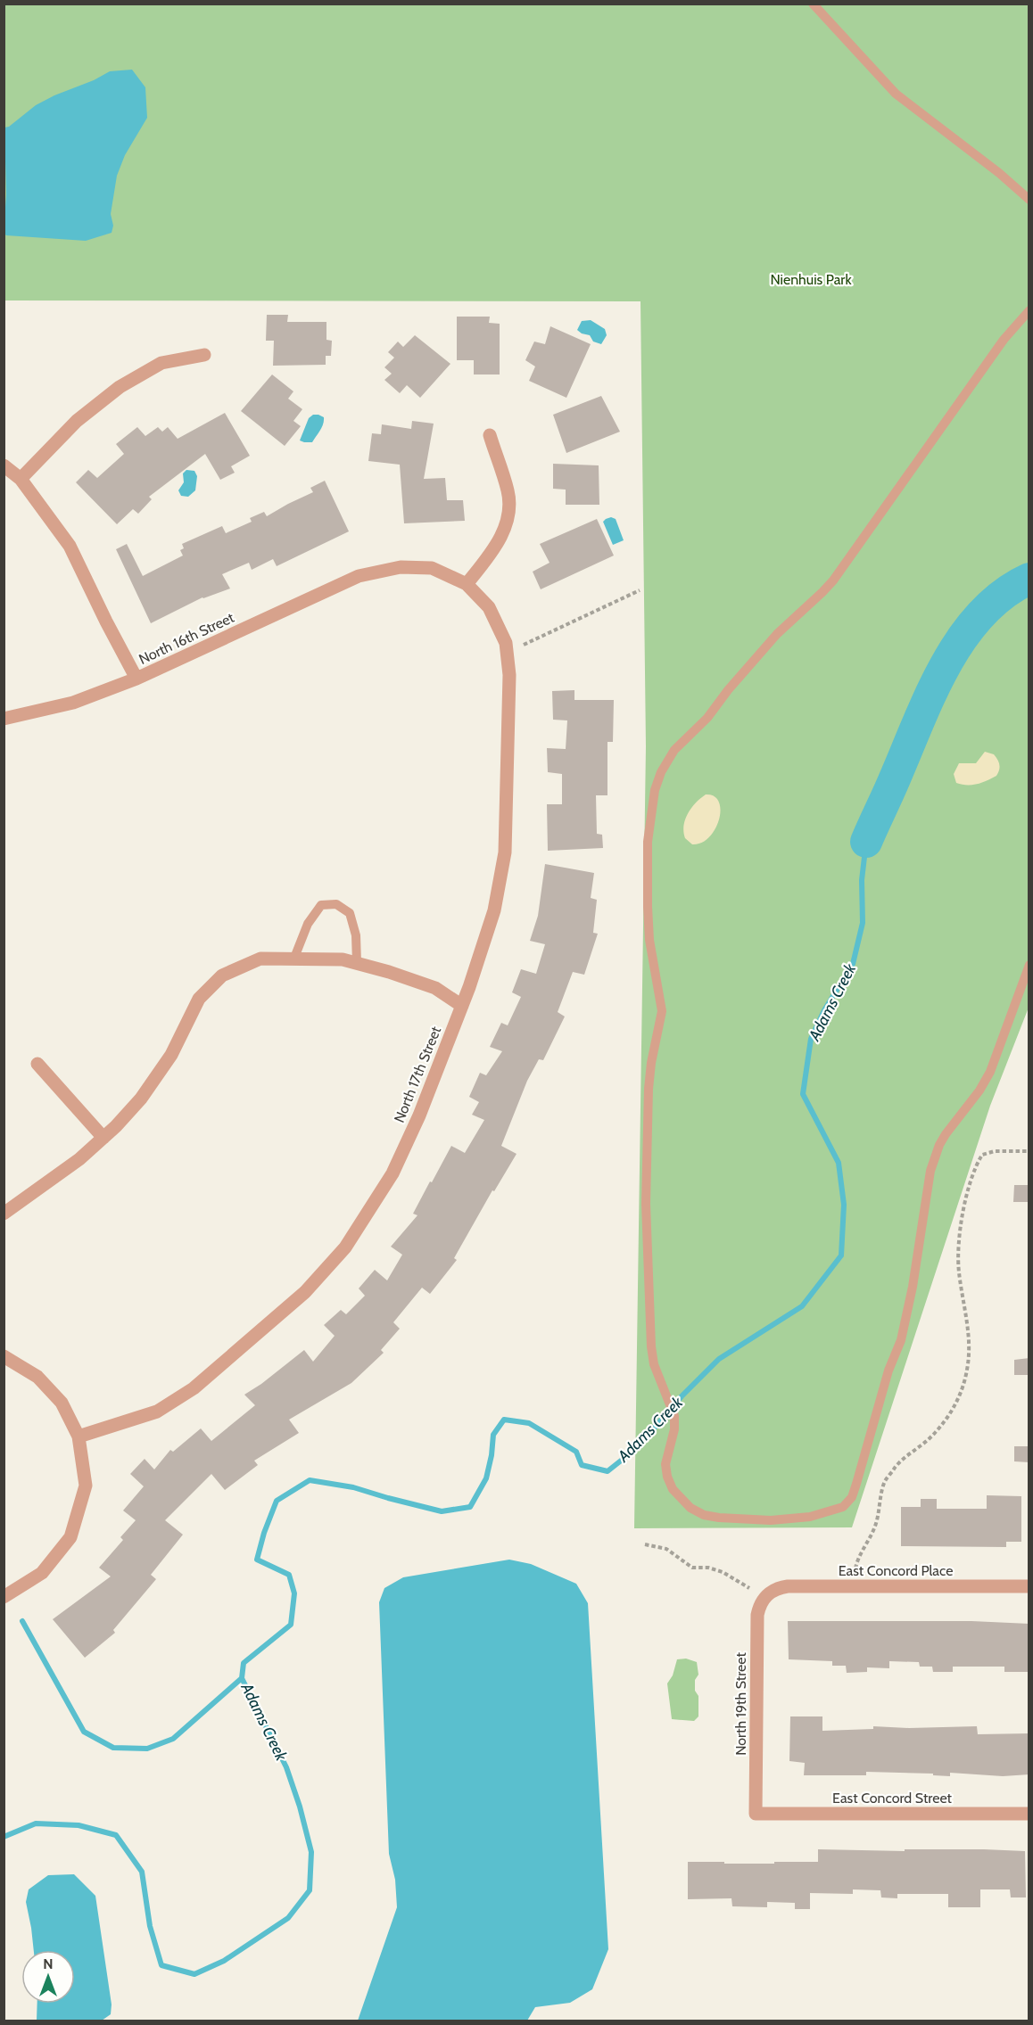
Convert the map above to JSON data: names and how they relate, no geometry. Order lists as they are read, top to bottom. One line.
{"streets":{"street":["North 16th Street","North 17th Street","East Concord Place","North 19th Street","East Concord Street"]},"crossings":[["North 16th Street","North 17th Street"],["East Concord Place","North 19th Street"],["North 19th Street","East Concord Street"]],"water":["Adams Creek"],"parks":["Nienhuis Park"],"north":"top"}
